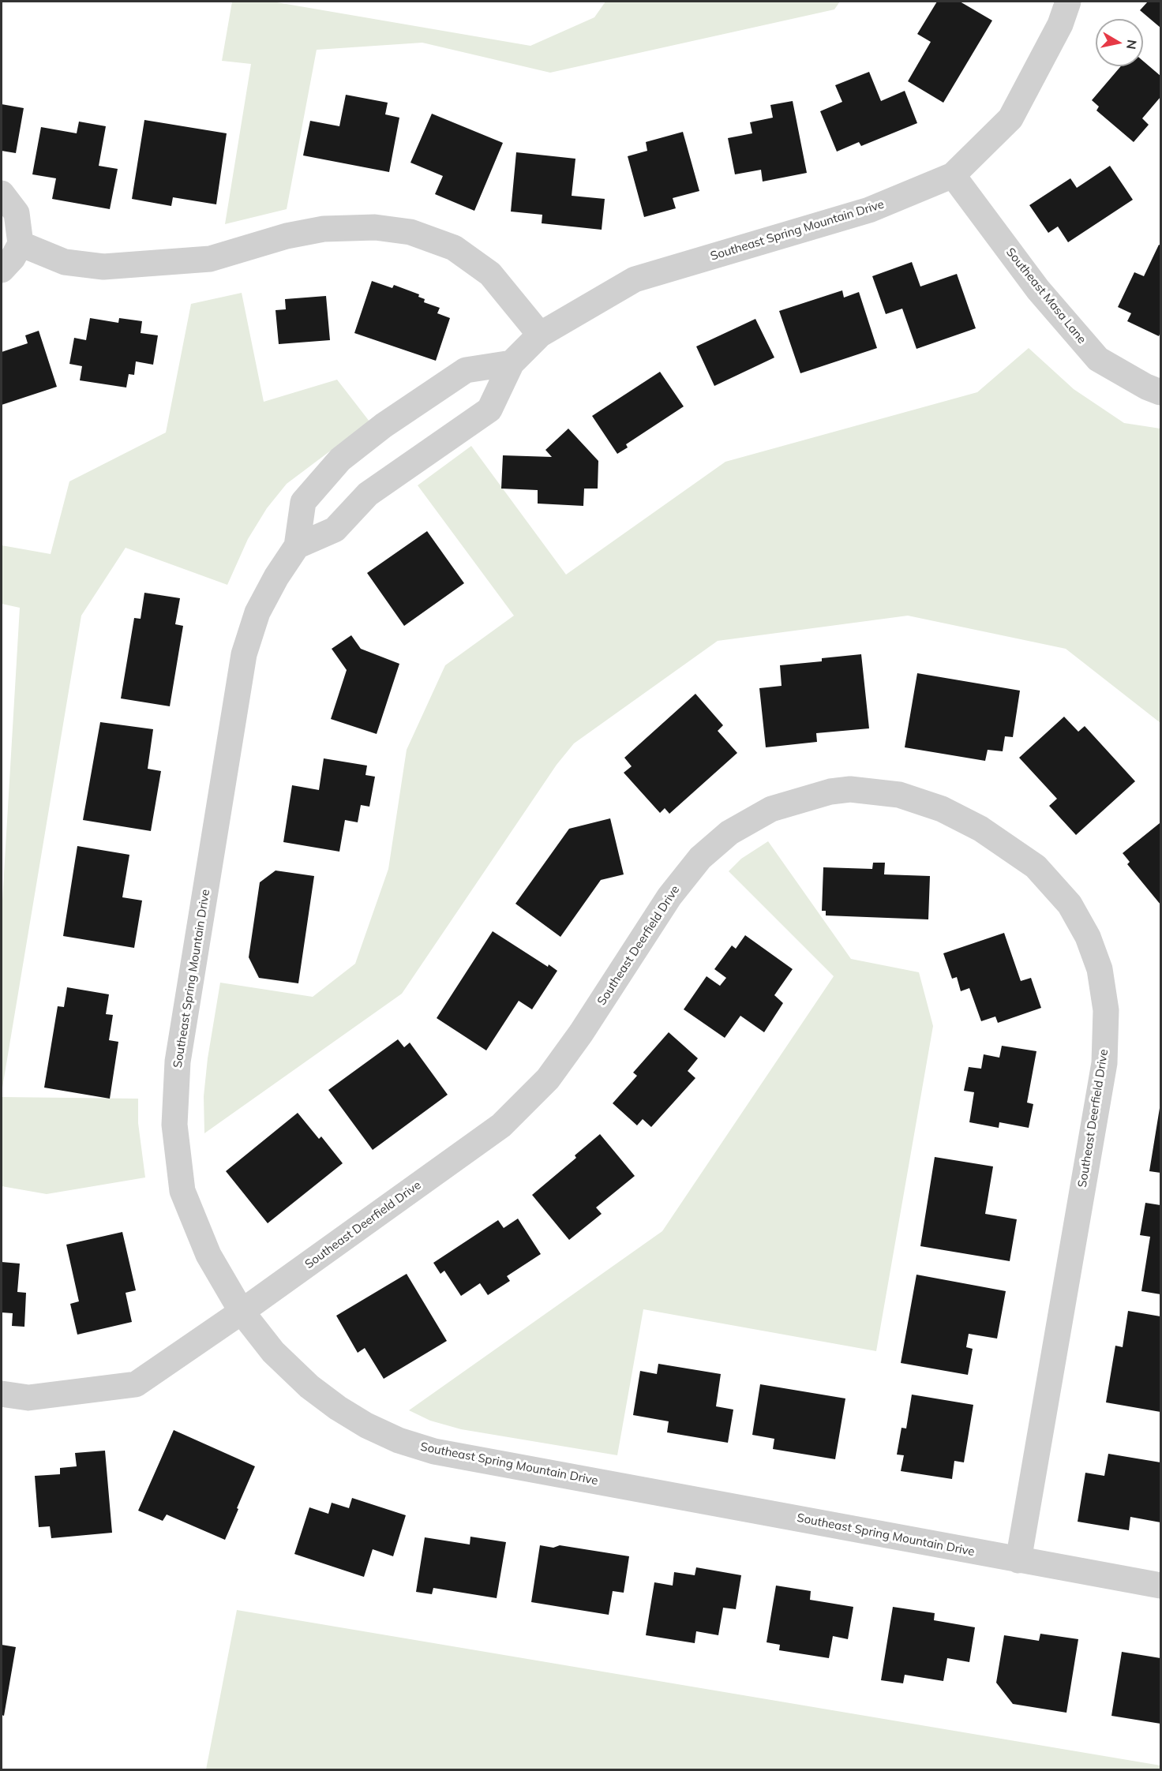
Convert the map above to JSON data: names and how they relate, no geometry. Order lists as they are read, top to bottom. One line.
{"streets":{"street":["Southeast Spring Mountain Drive","Southeast Masa Lane","Southeast Deerfield Drive"]},"crossings":[["Southeast Spring Mountain Drive","Southeast Masa Lane"],["Southeast Spring Mountain Drive","Southeast Deerfield Drive"]],"north":"right"}
